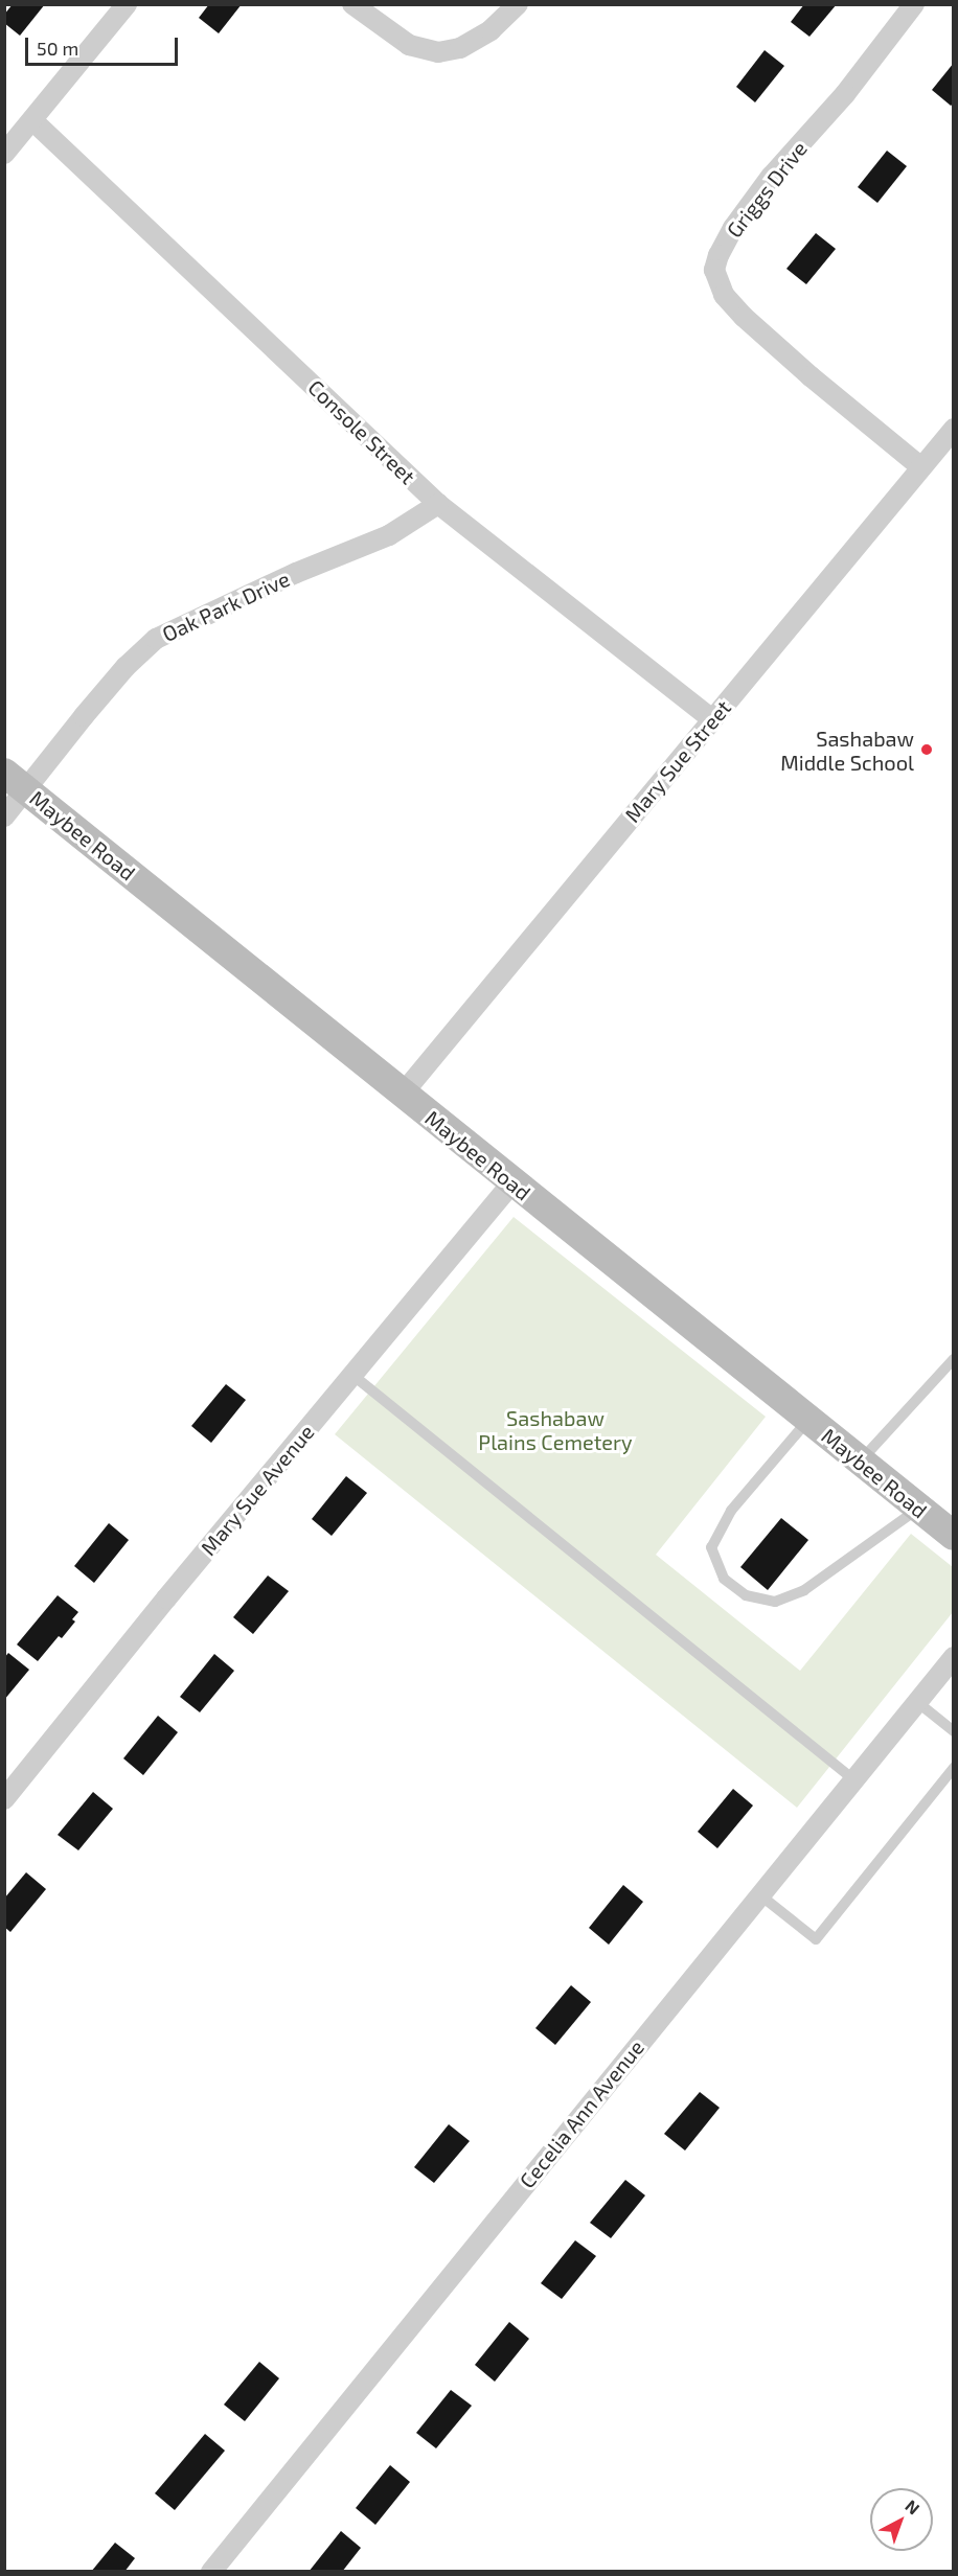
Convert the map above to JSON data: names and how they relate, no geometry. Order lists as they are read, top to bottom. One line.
{"streets":{"main road":["Maybee Road"],"street":["Griggs Drive","Console Street","Oak Park Drive","Mary Sue Street","Mary Sue Avenue","Cecelia Ann Avenue"]},"crossings":[["Griggs Drive","Mary Sue Street"],["Console Street","Oak Park Drive"],["Console Street","Mary Sue Street"],["Oak Park Drive","Maybee Road"],["Mary Sue Street","Maybee Road"],["Maybee Road","Mary Sue Avenue"]],"parks":["Sashabaw Plains Cemetery"],"places":["Sashabaw Middle School"],"scale_bar":"50 m","north":"top right"}
